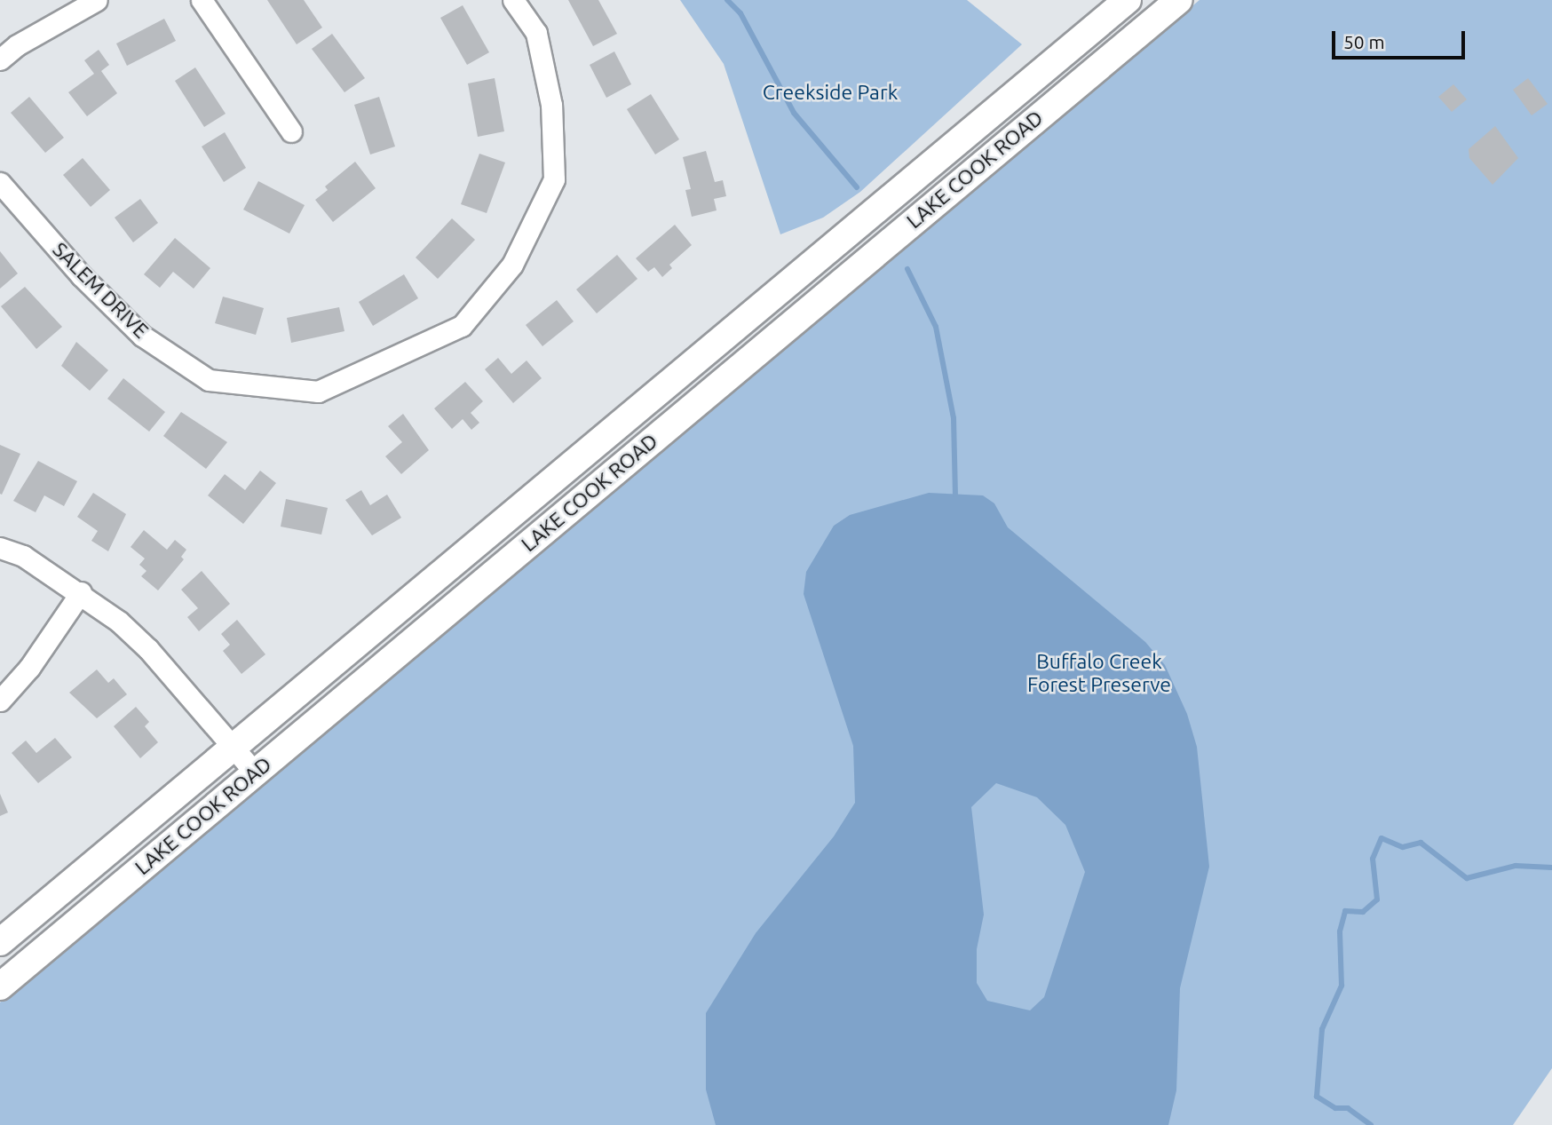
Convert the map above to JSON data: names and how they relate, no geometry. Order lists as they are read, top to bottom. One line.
{"streets":{"main road":["LAKE COOK ROAD"],"street":["SALEM DRIVE"]},"parks":["Creekside Park","Buffalo Creek Forest Preserve"],"scale_bar":"50 m"}
